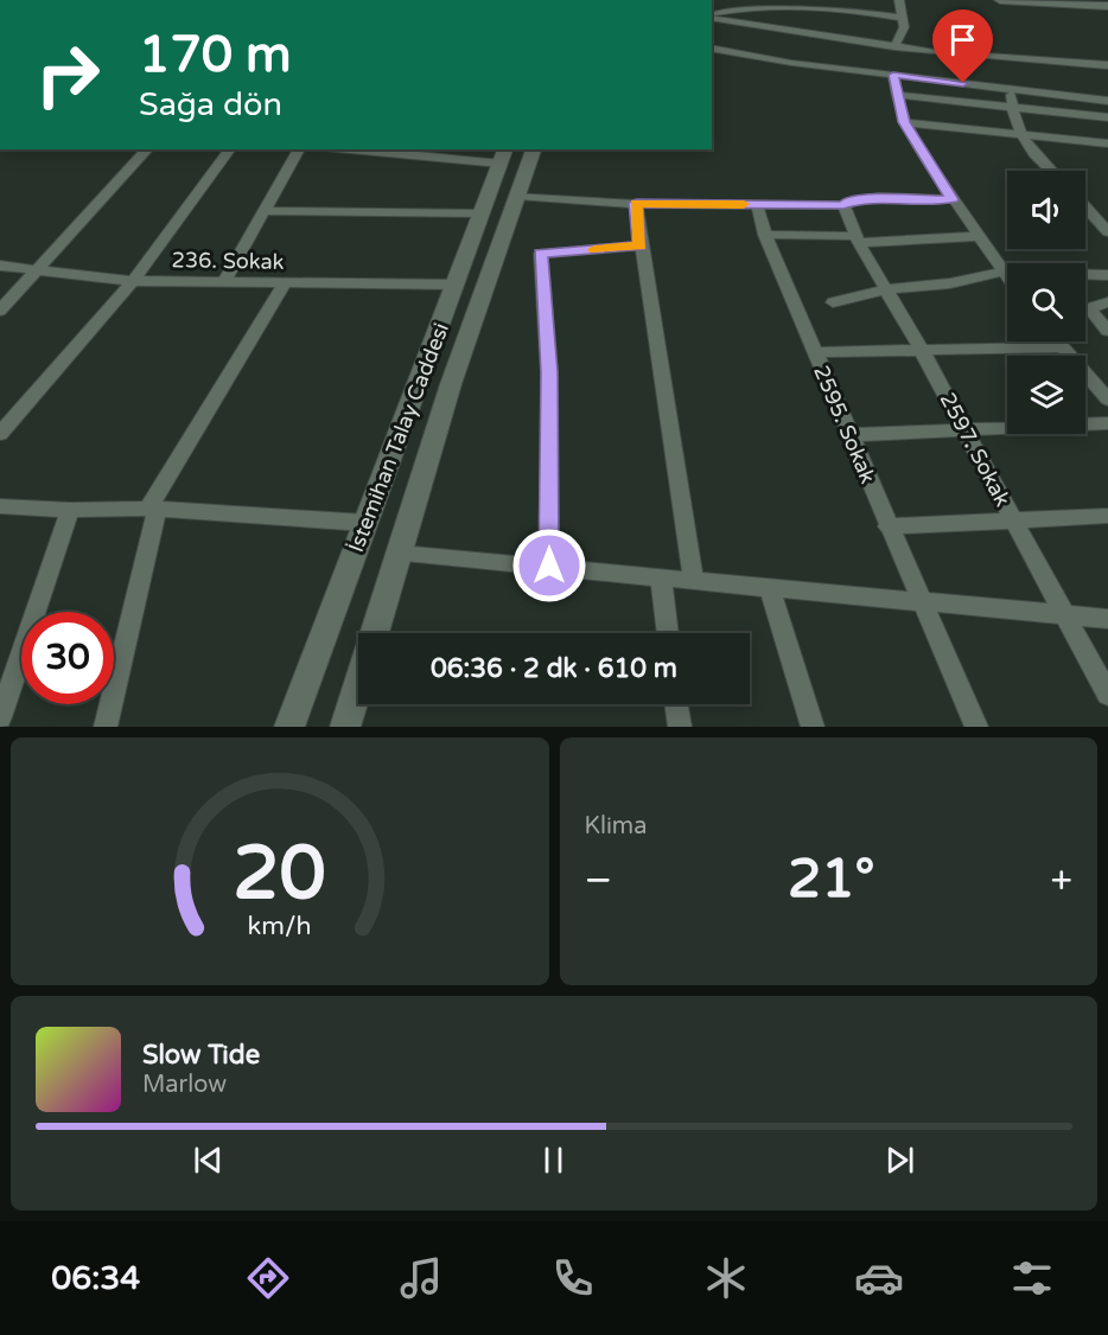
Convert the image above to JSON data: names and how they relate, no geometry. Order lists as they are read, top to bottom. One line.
{"streets":{"street":["236. Sokak","2595. Sokak","İstemihan Talay Caddesi","2597. Sokak"]},"crossings":[["236. Sokak","İstemihan Talay Caddesi"],["2595. Sokak","2597. Sokak"]],"page":{"turn":["170 m","Sağa dön"],"limit":"30","trip":"06:36 · 2 dk · 610 m","tile":"Klima","heat":["−","21°","+"],"song":["Slow Tide","Marlow"],"tabs":"06:34","gauge":["20","km/h"]}}
